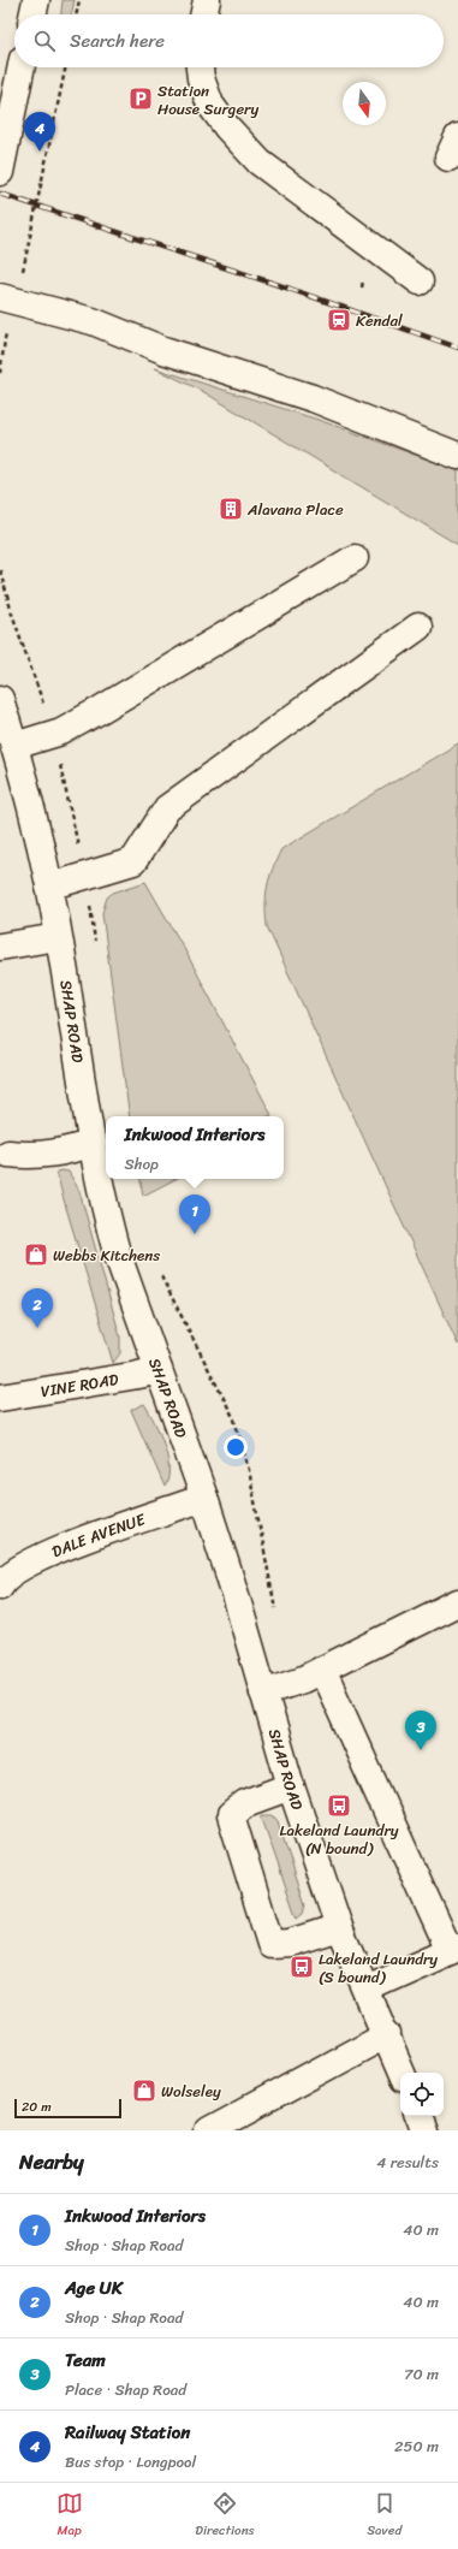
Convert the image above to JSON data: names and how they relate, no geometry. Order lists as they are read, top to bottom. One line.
{"streets":{"main road":["SHAP ROAD","VINE ROAD","DALE AVENUE"]},"crossings":[["SHAP ROAD","VINE ROAD"],["SHAP ROAD","DALE AVENUE"]],"places":{"parking":["Station House Surgery"],"station":["Kendal"],"building":["Alavana Place"],"shop":["Webbs Kitchens","Wolseley"],"bus stop":["Lakeland Laundry (N bound)","Lakeland Laundry (S bound)"]},"scale_bar":"20 m","north":"bottom","page":{"search":"Search here","pins":["4","1","2","3"],"popup":["Inkwood Interiors","Shop"],"scale":"20 m","heading":["Nearby","4 results"],"list":[{"mark":"1","name":"Inkwood Interiors","note":"Shop · Shap Road","value":"40 m"},{"mark":"2","name":"Age UK","note":"Shop · Shap Road","value":"40 m"},{"mark":"3","name":"Team","note":"Place · Shap Road","value":"70 m"},{"mark":"4","name":"Railway Station","note":"Bus stop · Longpool","value":"250 m"}],"nav":["Map","Directions","Saved"]}}
